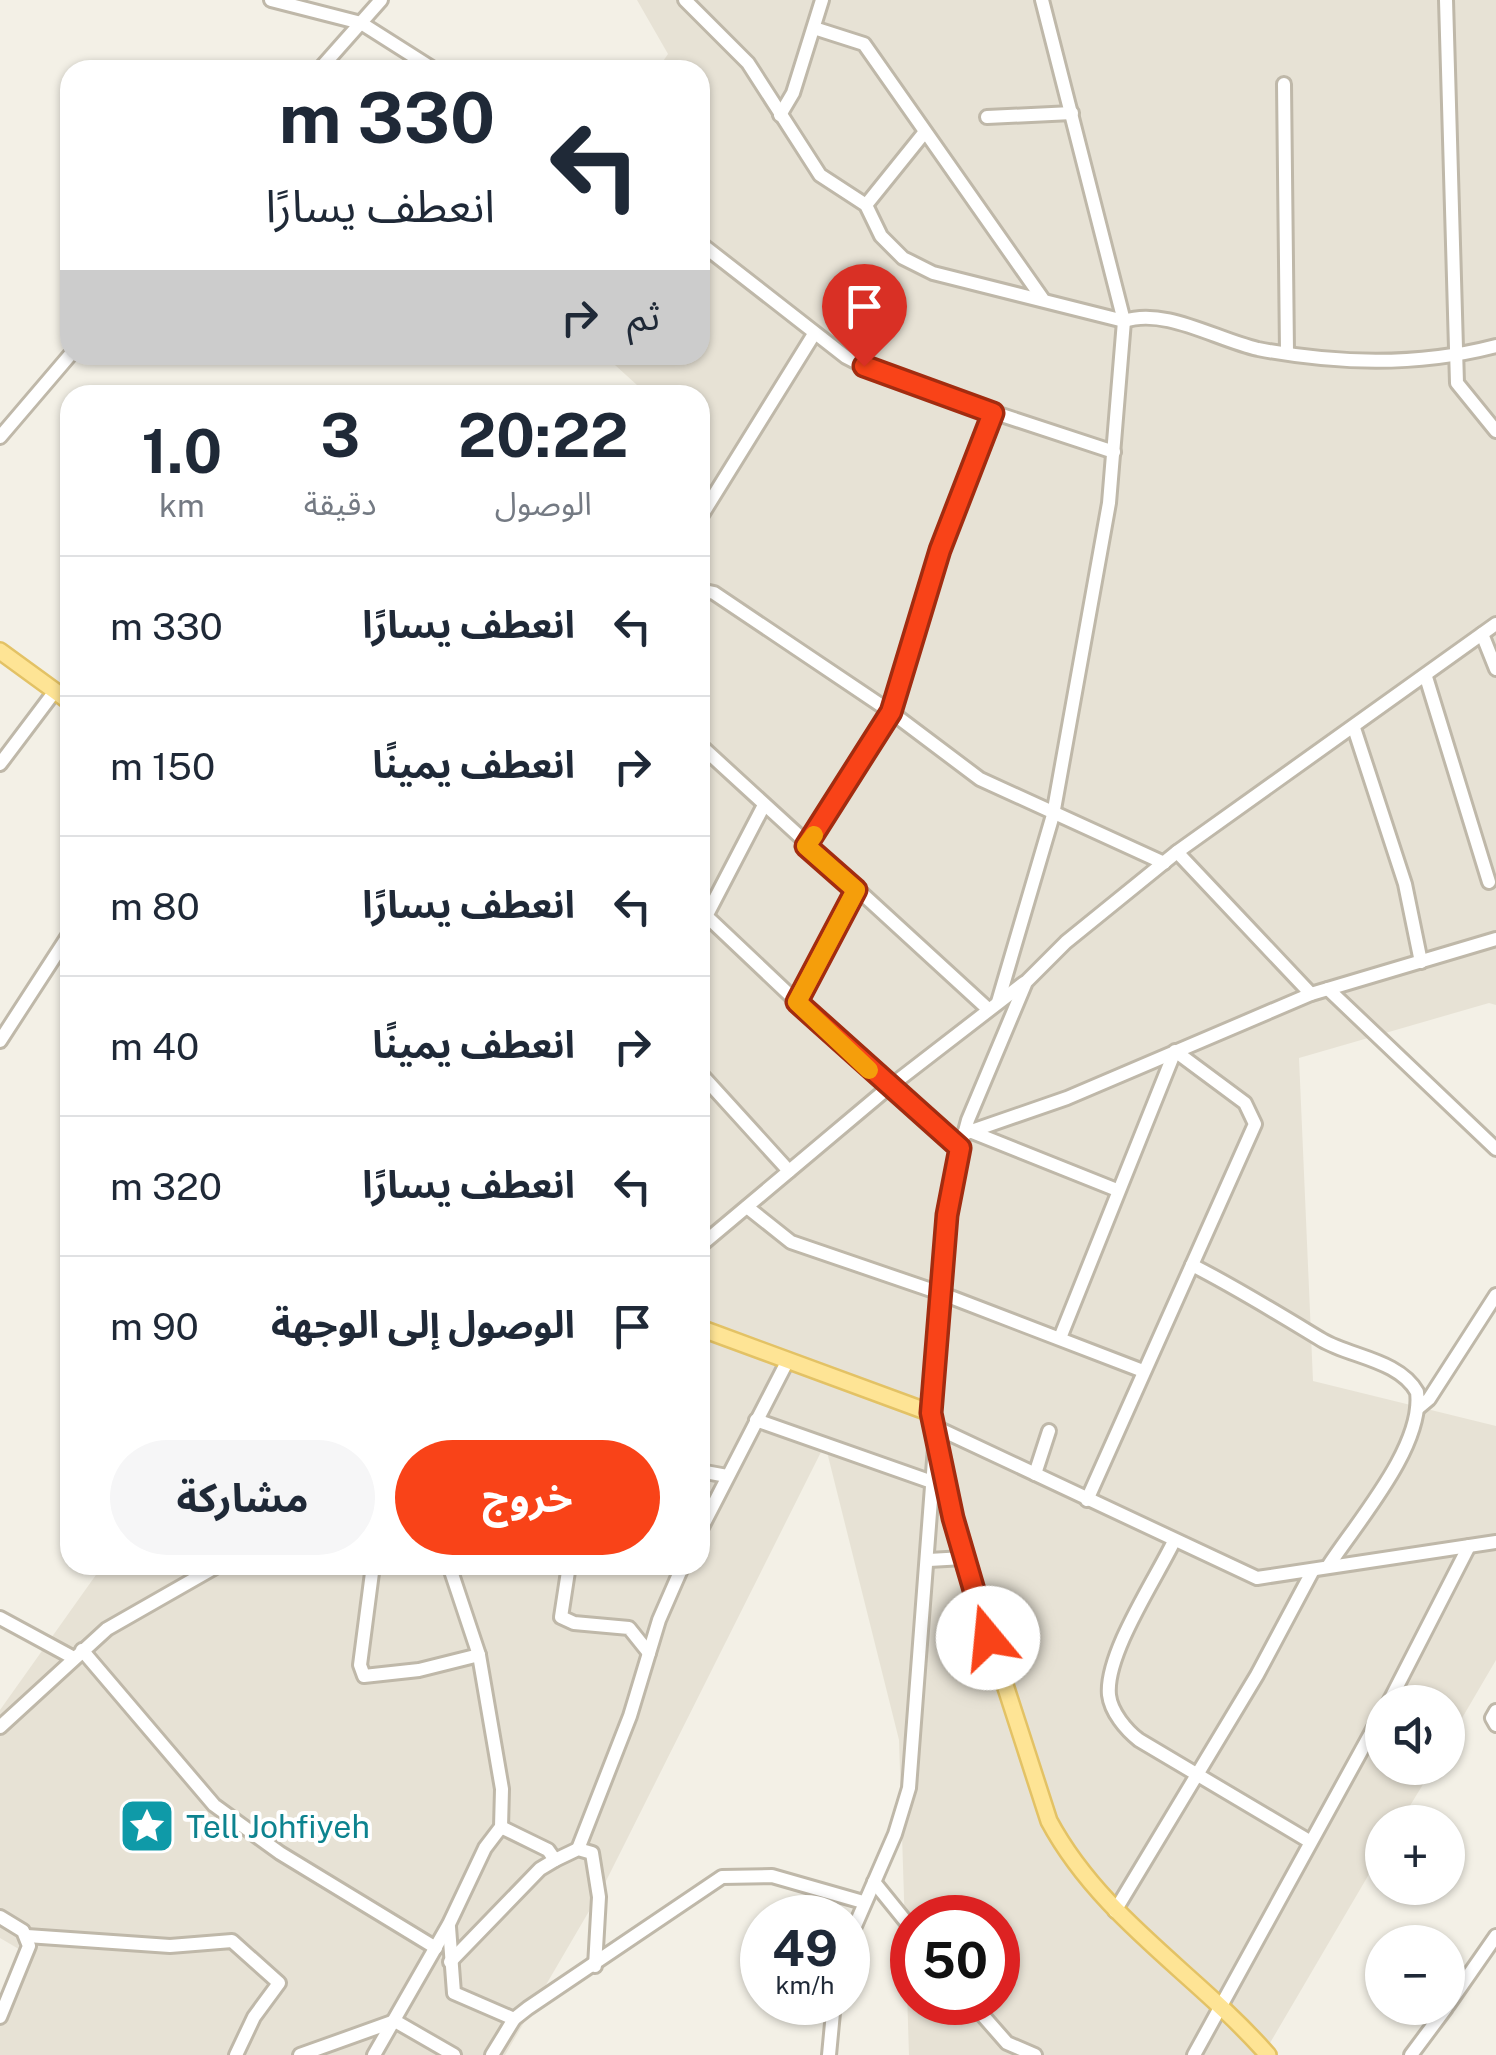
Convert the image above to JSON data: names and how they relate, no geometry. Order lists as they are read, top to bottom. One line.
{"places":{"place":["Tell Johfiyeh"]},"page":{"turn":["330 m","انعطف يسارًا"],"then":"ثم","eta":["20:22","الوصول","3","دقيقة","1.0","km"],"list":[{"name":"انعطف يسارًا","value":"330 m"},{"name":"انعطف يمينًا","value":"150 m"},{"name":"انعطف يسارًا","value":"80 m"},{"name":"انعطف يمينًا","value":"40 m"},{"name":"انعطف يسارًا","value":"320 m"},{"name":"الوصول إلى الوجهة","value":"90 m"}],"buttons":["خروج","مشاركة"],"map_buttons":["+","−"],"speed":"49 km/h","limit":"50"}}
